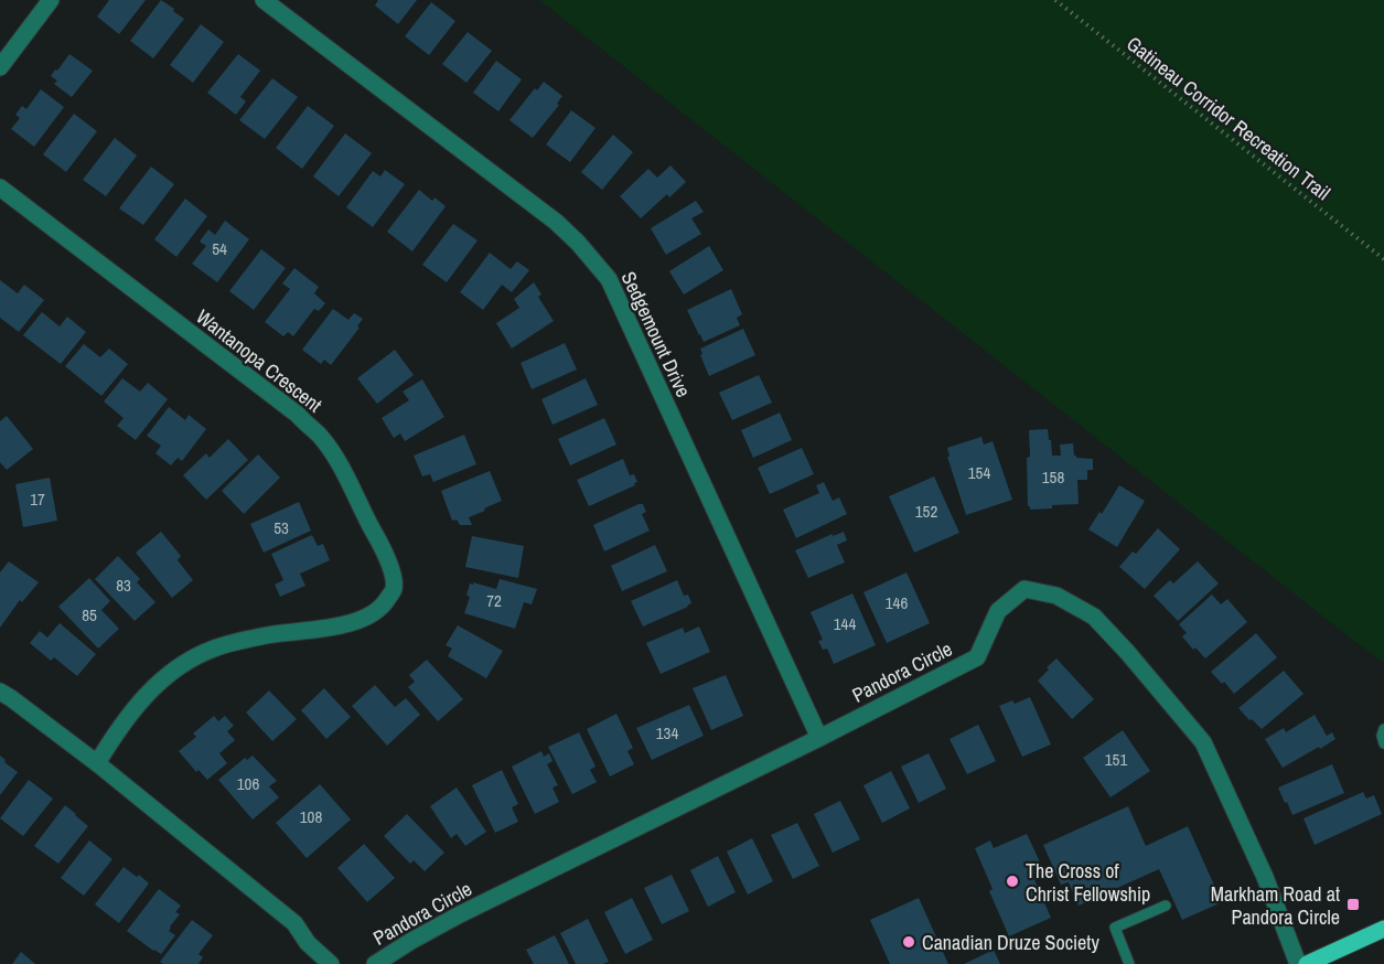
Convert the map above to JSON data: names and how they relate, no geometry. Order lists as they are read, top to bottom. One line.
{"streets":{"street":["Sedgemount Drive","Wantanopa Crescent","Pandora Circle"],"path":["Gatineau Corridor Recreation Trail"]},"crossings":[["Sedgemount Drive","Pandora Circle"]],"places":{"other":["The Cross of Christ Fellowship","Canadian Druze Society"],"transit":["Markham Road at Pandora Circle"]},"house_numbers":["54","154","158","17","152","53","83","72","146","85","144","134","151","106","108"]}
